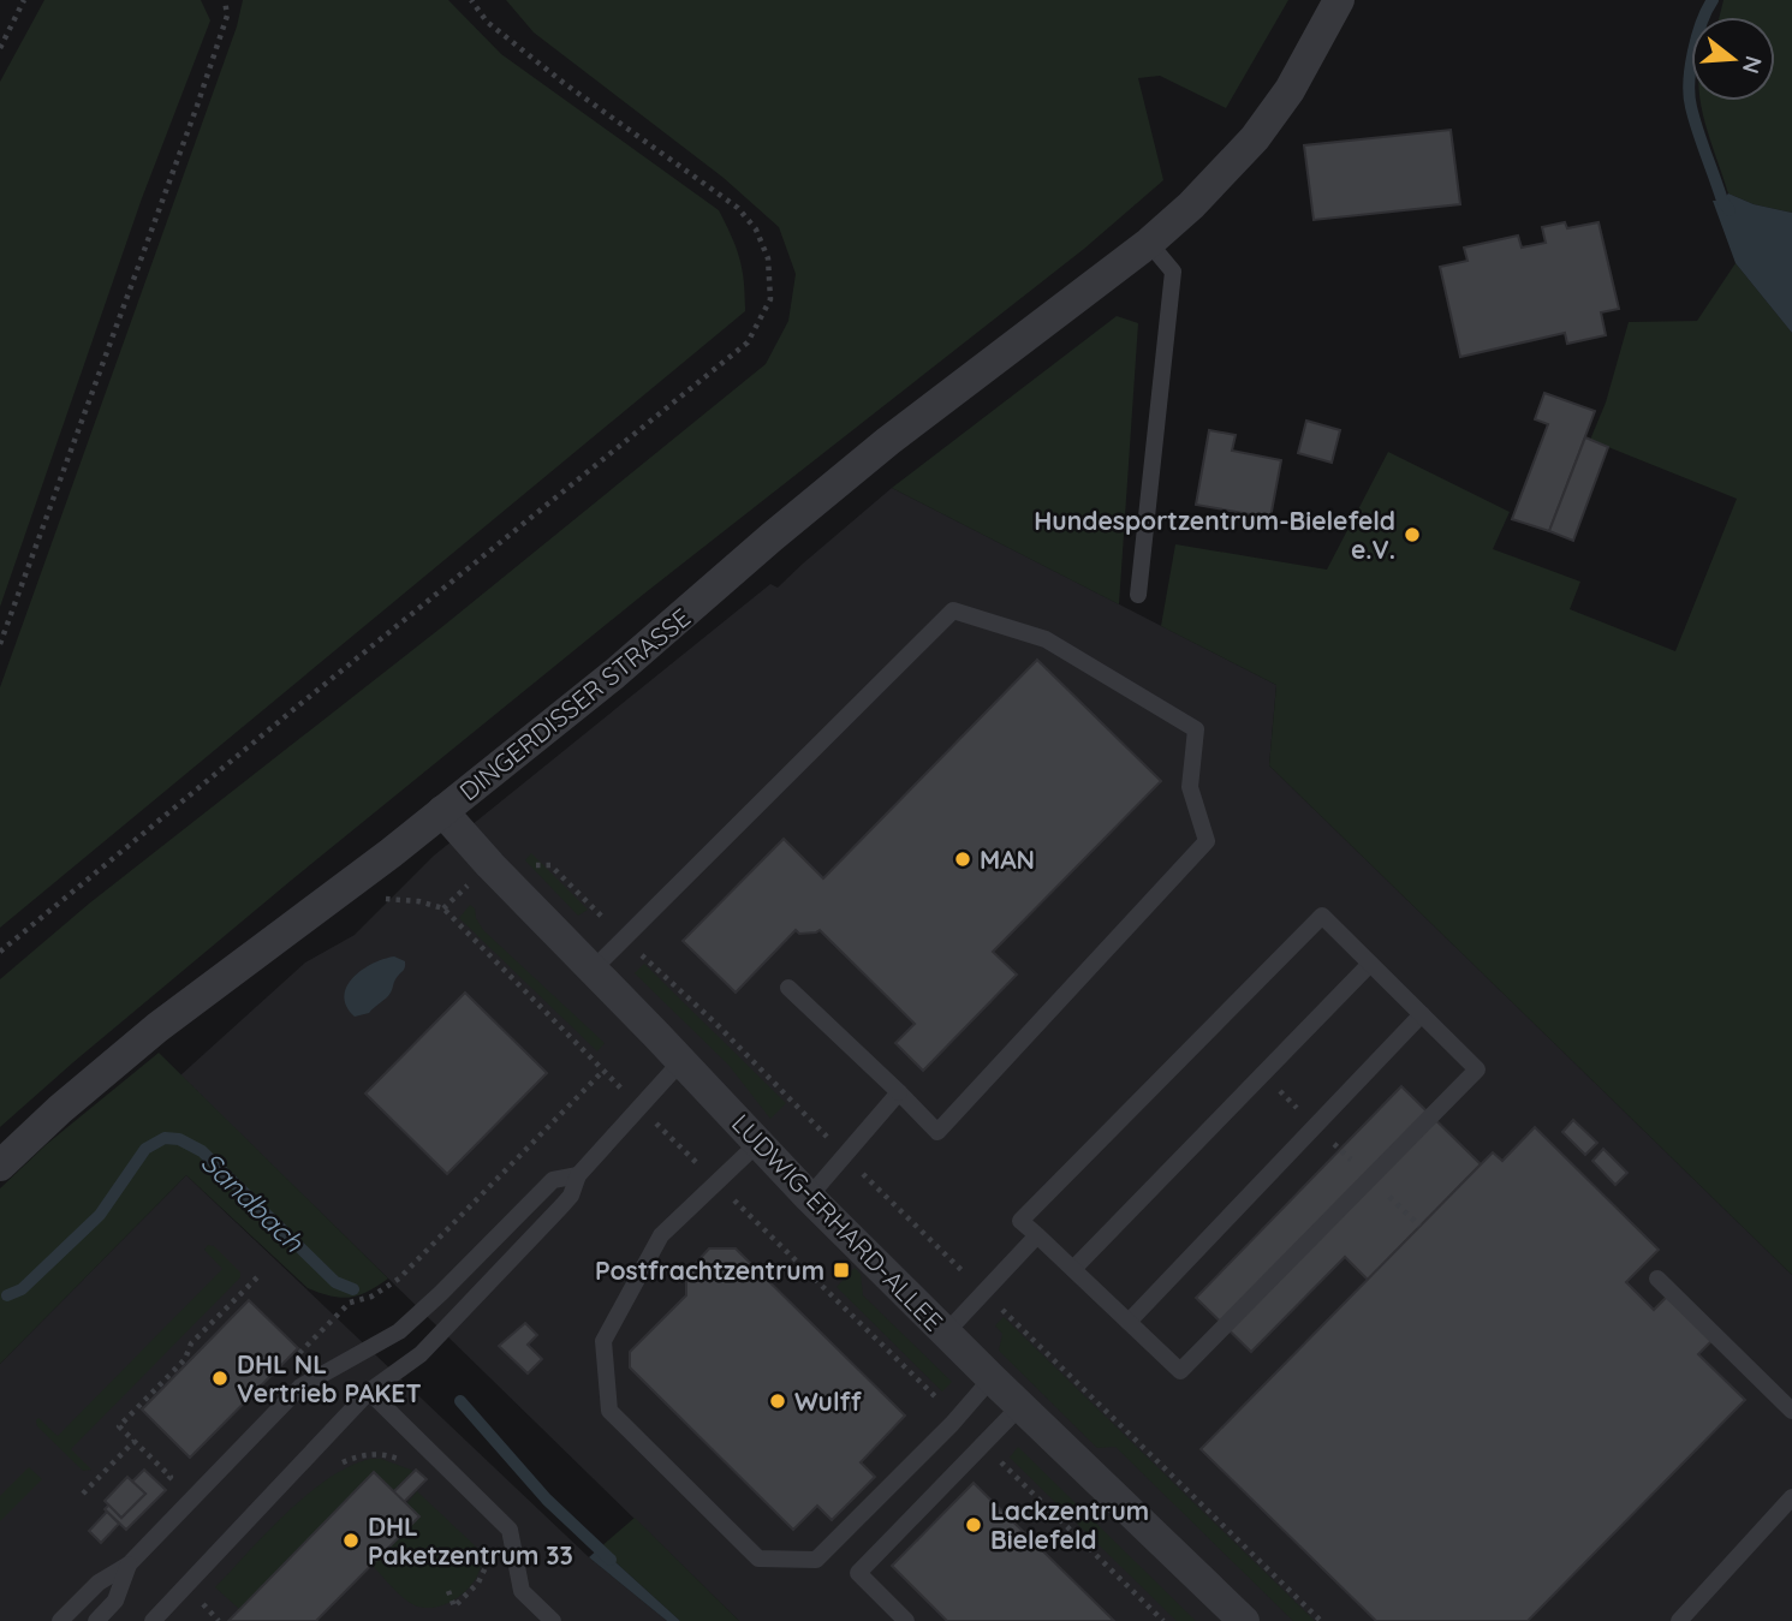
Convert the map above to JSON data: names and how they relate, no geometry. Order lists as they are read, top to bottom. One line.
{"streets":{"street":["DINGERDISSER STRASSE","LUDWIG-ERHARD-ALLEE"]},"crossings":[["DINGERDISSER STRASSE","LUDWIG-ERHARD-ALLEE"]],"water":["Sandbach"],"places":{"other":["Hundesportzentrum-Bielefeld e.V.","MAN","DHL NL Vertrieb PAKET","Wulff","Lackzentrum Bielefeld","DHL Paketzentrum 33"],"transit":["Postfrachtzentrum"]},"north":"right"}
